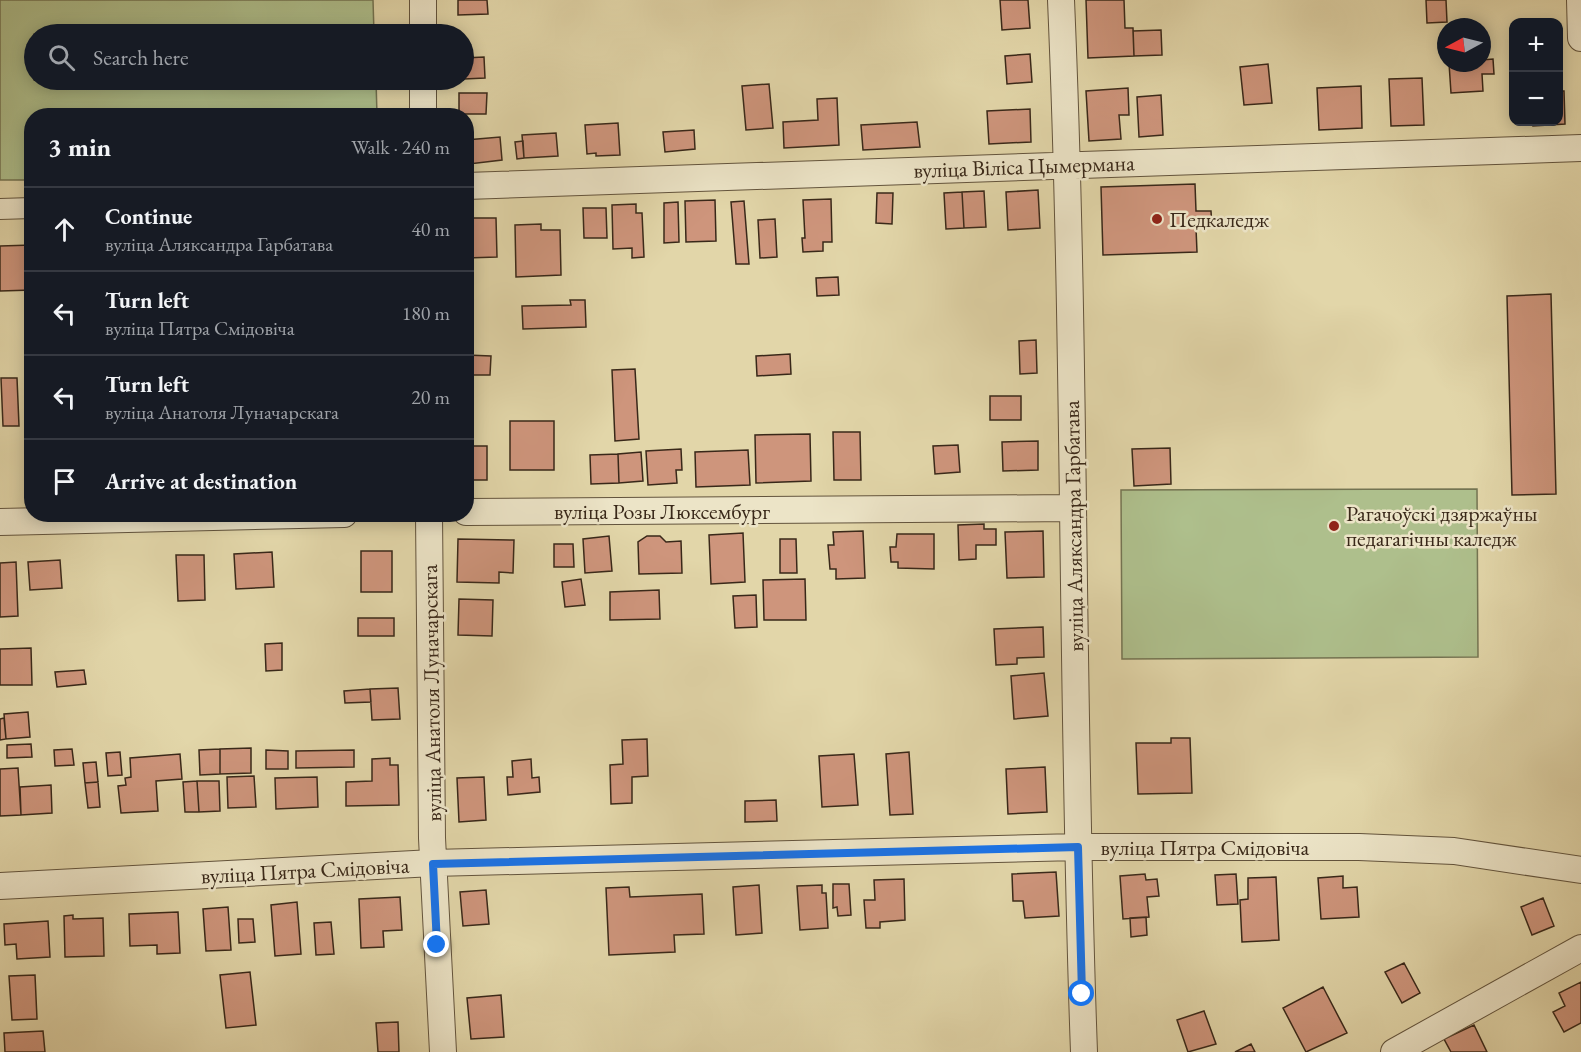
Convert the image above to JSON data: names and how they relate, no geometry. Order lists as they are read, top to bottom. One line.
{"streets":{"street":["вуліца Віліса Цымермана","вуліца Розы Люксембург","вуліца Аляксандра Гарбатава","вуліца Анатоля Луначарскага","вуліца Пятра Смідовіча"]},"crossings":[["вуліца Віліса Цымермана","вуліца Аляксандра Гарбатава"],["вуліца Розы Люксембург","вуліца Аляксандра Гарбатава"],["вуліца Аляксандра Гарбатава","вуліца Пятра Смідовіча"],["вуліца Анатоля Луначарскага","вуліца Пятра Смідовіча"]],"places":["Педкаледж","Рагачоўскі дзяржаўны педагагічны каледж"],"north":"left","page":{"map_buttons":["+","−"],"search":"Search here","heading":["3 min","Walk · 240 m"],"list":[["Continue","вуліца Аляксандра Гарбатава","40 m"],["Turn left","вуліца Пятра Смідовіча","180 m"],["Turn left","вуліца Анатоля Луначарскага","20 m"],"Arrive at destination"]}}
